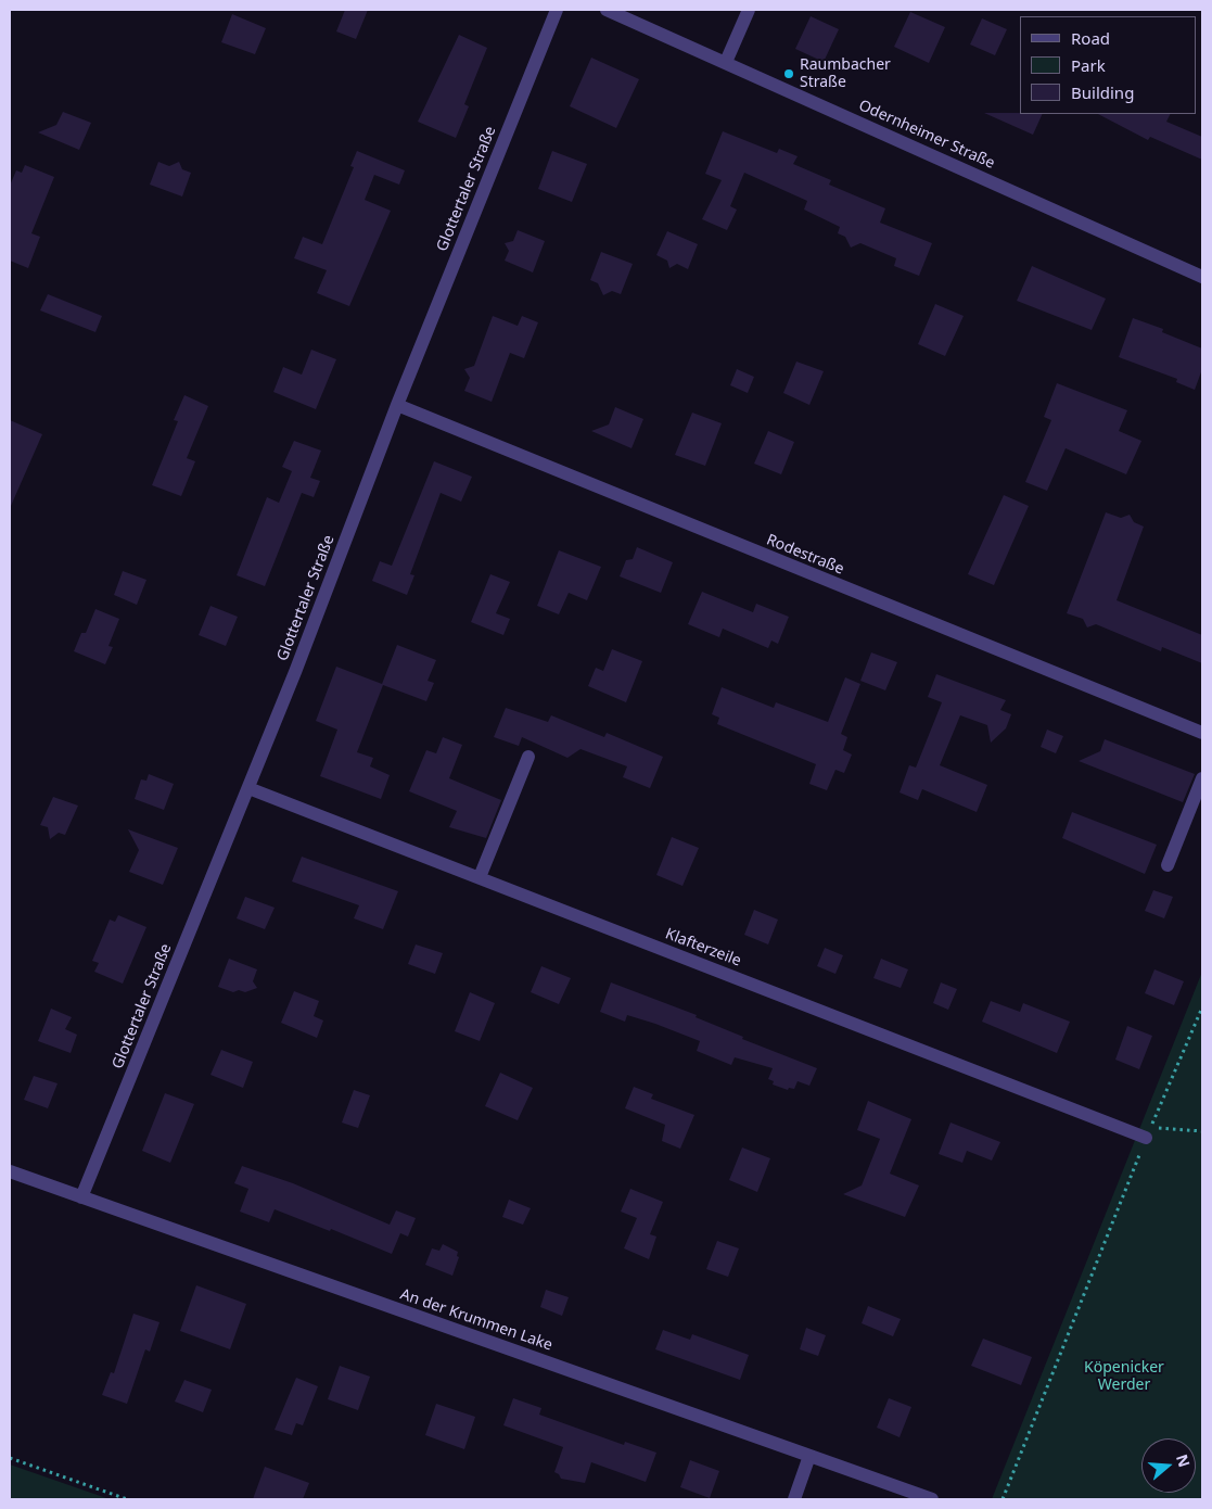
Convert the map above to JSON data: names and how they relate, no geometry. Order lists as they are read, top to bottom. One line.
{"streets":{"street":["Odernheimer Straße","Glottertaler Straße","Rodestraße","Klafterzeile","An der Krummen Lake"]},"crossings":[["Glottertaler Straße","Rodestraße"],["Glottertaler Straße","Klafterzeile"],["Glottertaler Straße","An der Krummen Lake"]],"parks":["Köpenicker Werder"],"places":["Raumbacher Straße"],"legend":["Road","Park","Building"],"north":"right"}
